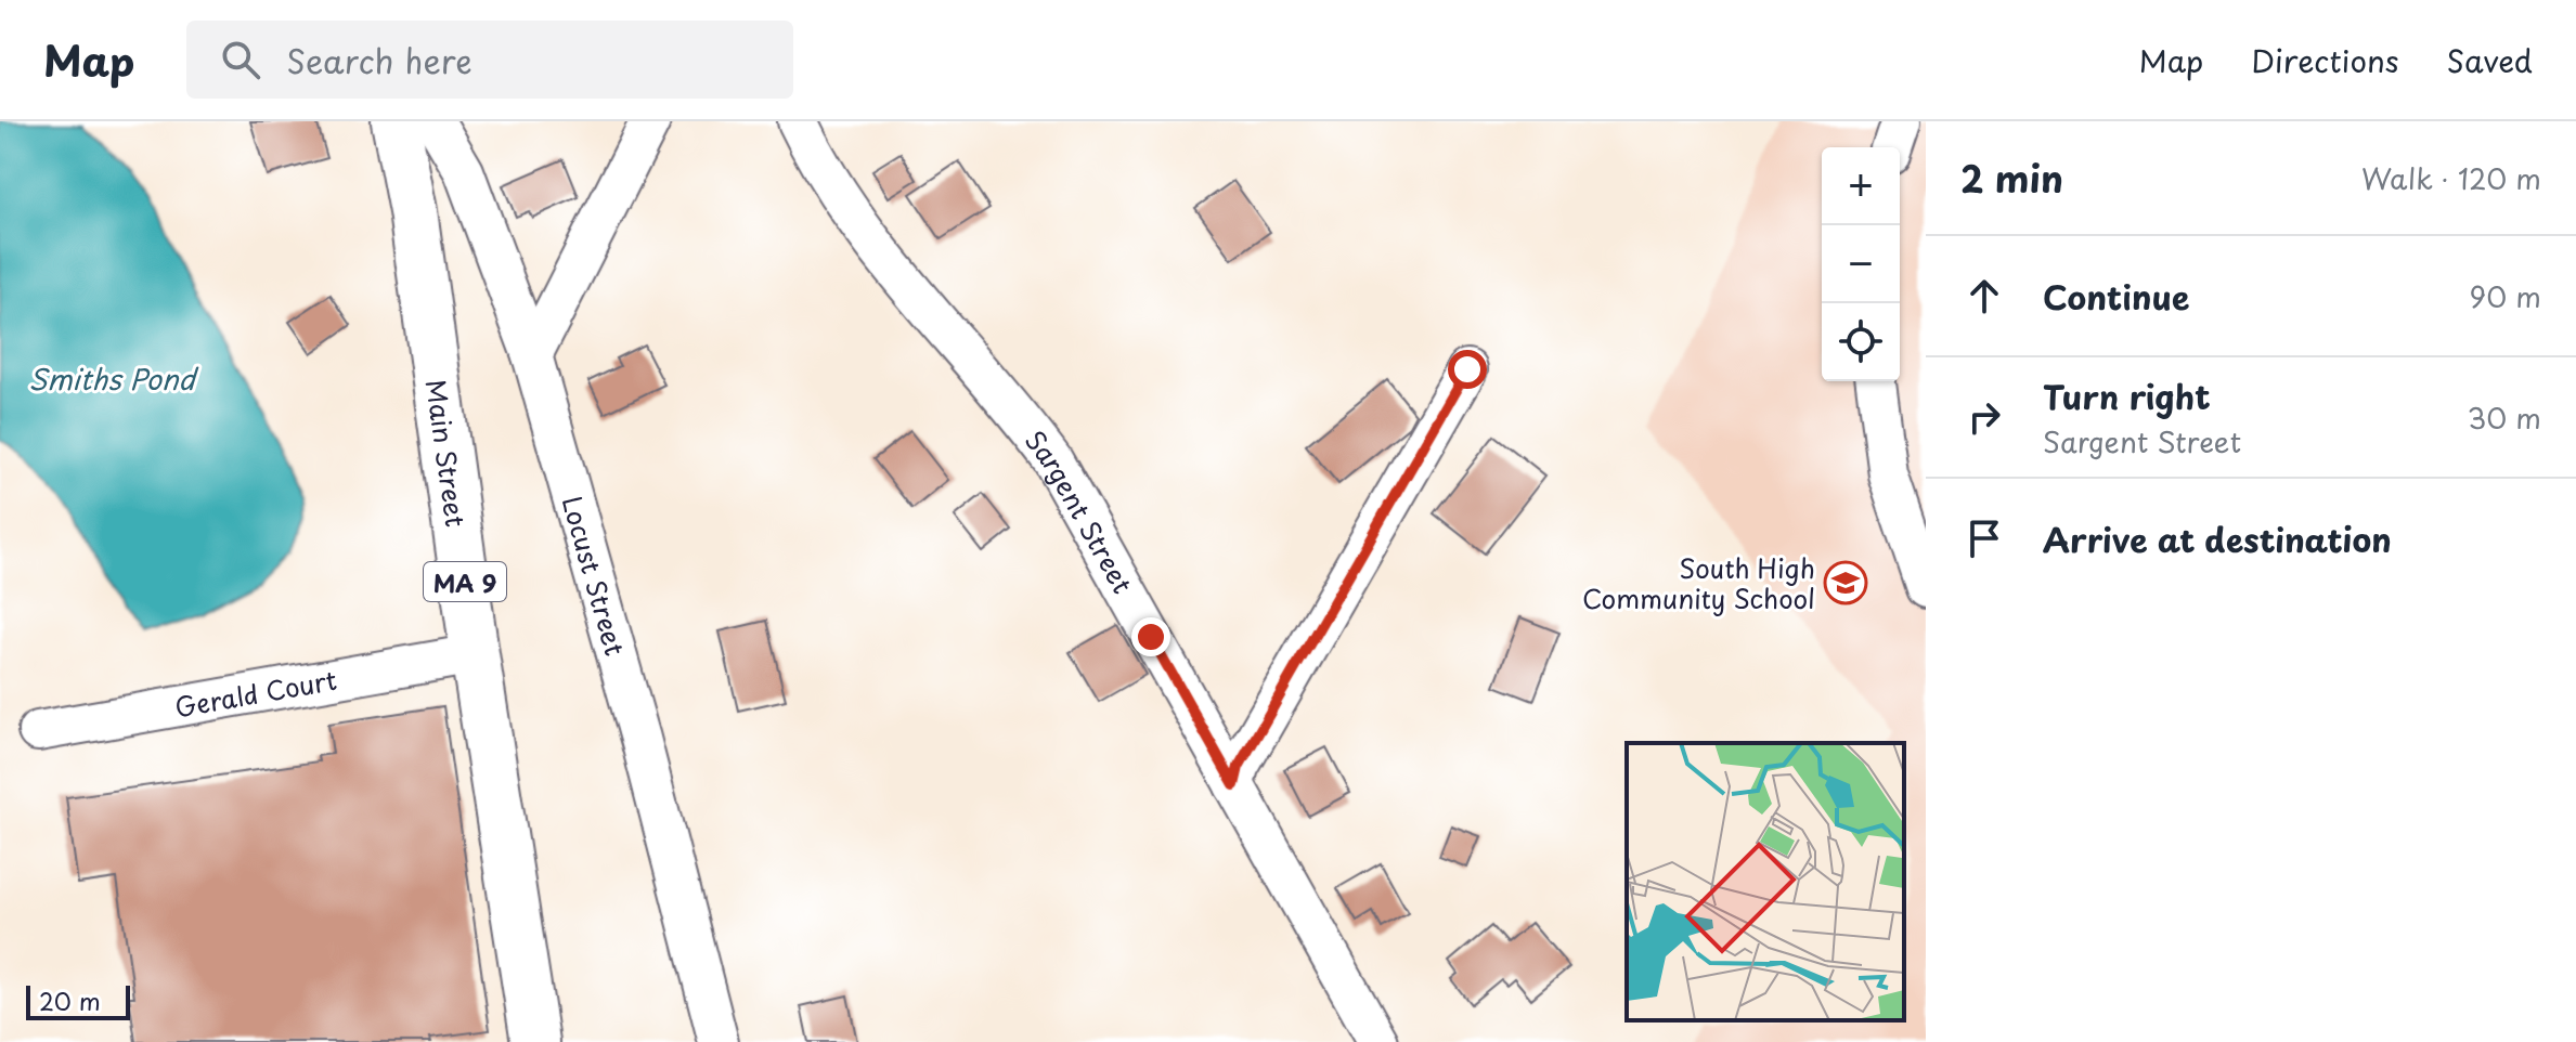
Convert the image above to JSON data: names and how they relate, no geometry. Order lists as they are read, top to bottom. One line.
{"streets":{"highway":["Main Street","MA 9"],"street":["Sargent Street","Locust Street","Gerald Court"]},"crossings":[["Main Street","Gerald Court"]],"water":["Smiths Pond"],"places":{"school or university":["South High Community School"]},"scale_bar":"20 m","page":{"header":"Map","search":"Search here","nav":["Map","Directions","Saved"],"heading":["2 min","Walk · 120 m"],"map_buttons":["+","−"],"list":[["Continue","90 m"],["Turn right","Sargent Street","30 m"],"Arrive at destination"],"scale":"20 m"}}
